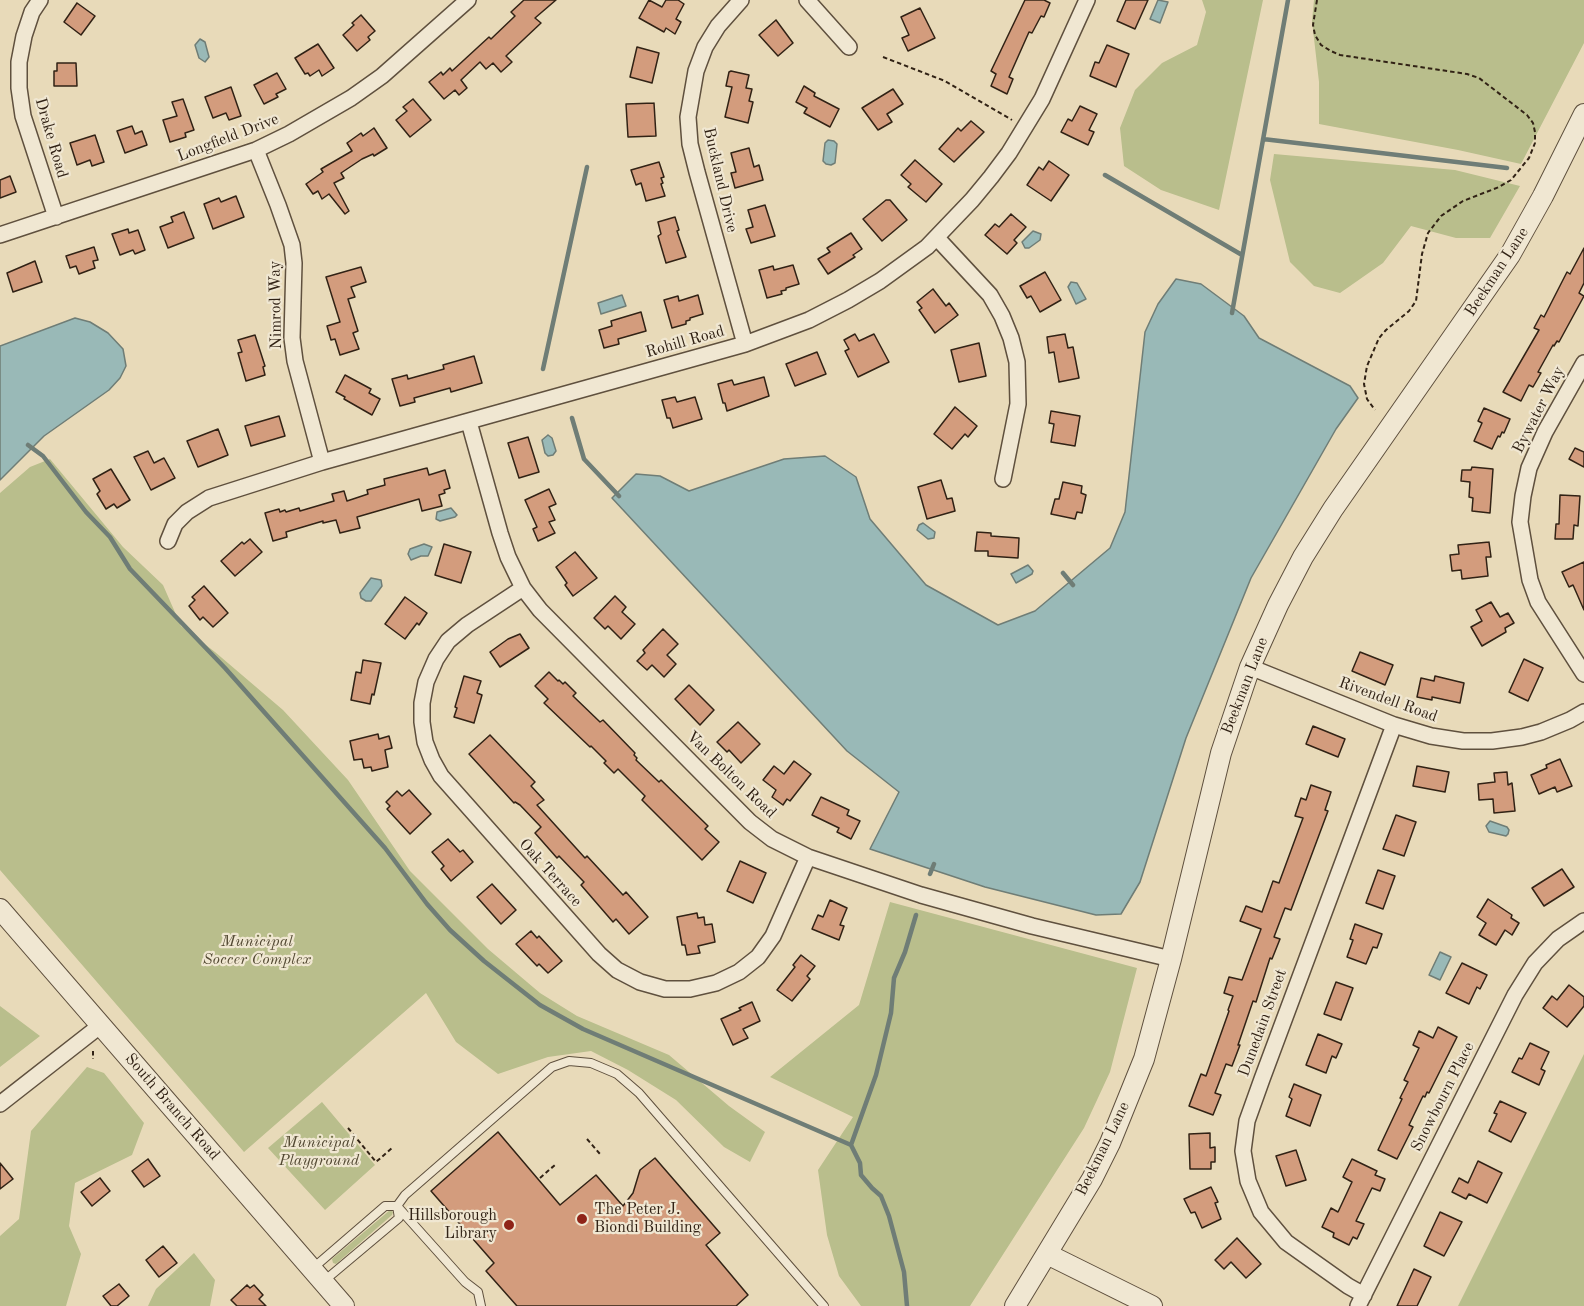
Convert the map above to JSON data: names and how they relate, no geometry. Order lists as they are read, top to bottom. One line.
{"streets":{"street":["Drake Road","Longfield Drive","Buckland Drive","Beekman Lane","Nimrod Way","Rohill Road","Bywater Way","Rivendell Road","Van Bolton Road","Oak Terrace","Dunedain Street","Snowbourn Place","South Branch Road"]},"crossings":[["Drake Road","Longfield Drive"],["Longfield Drive","Nimrod Way"],["Buckland Drive","Rohill Road"],["Beekman Lane","Rivendell Road"],["Beekman Lane","Van Bolton Road"],["Nimrod Way","Rohill Road"],["Rohill Road","Van Bolton Road"],["Rivendell Road","Dunedain Street"],["Van Bolton Road","Oak Terrace"],["Dunedain Street","Snowbourn Place"]],"parks":["Municipal Soccer Complex","Municipal Playground"],"places":["The Peter J. Biondi Building","Hillsborough Library"]}
